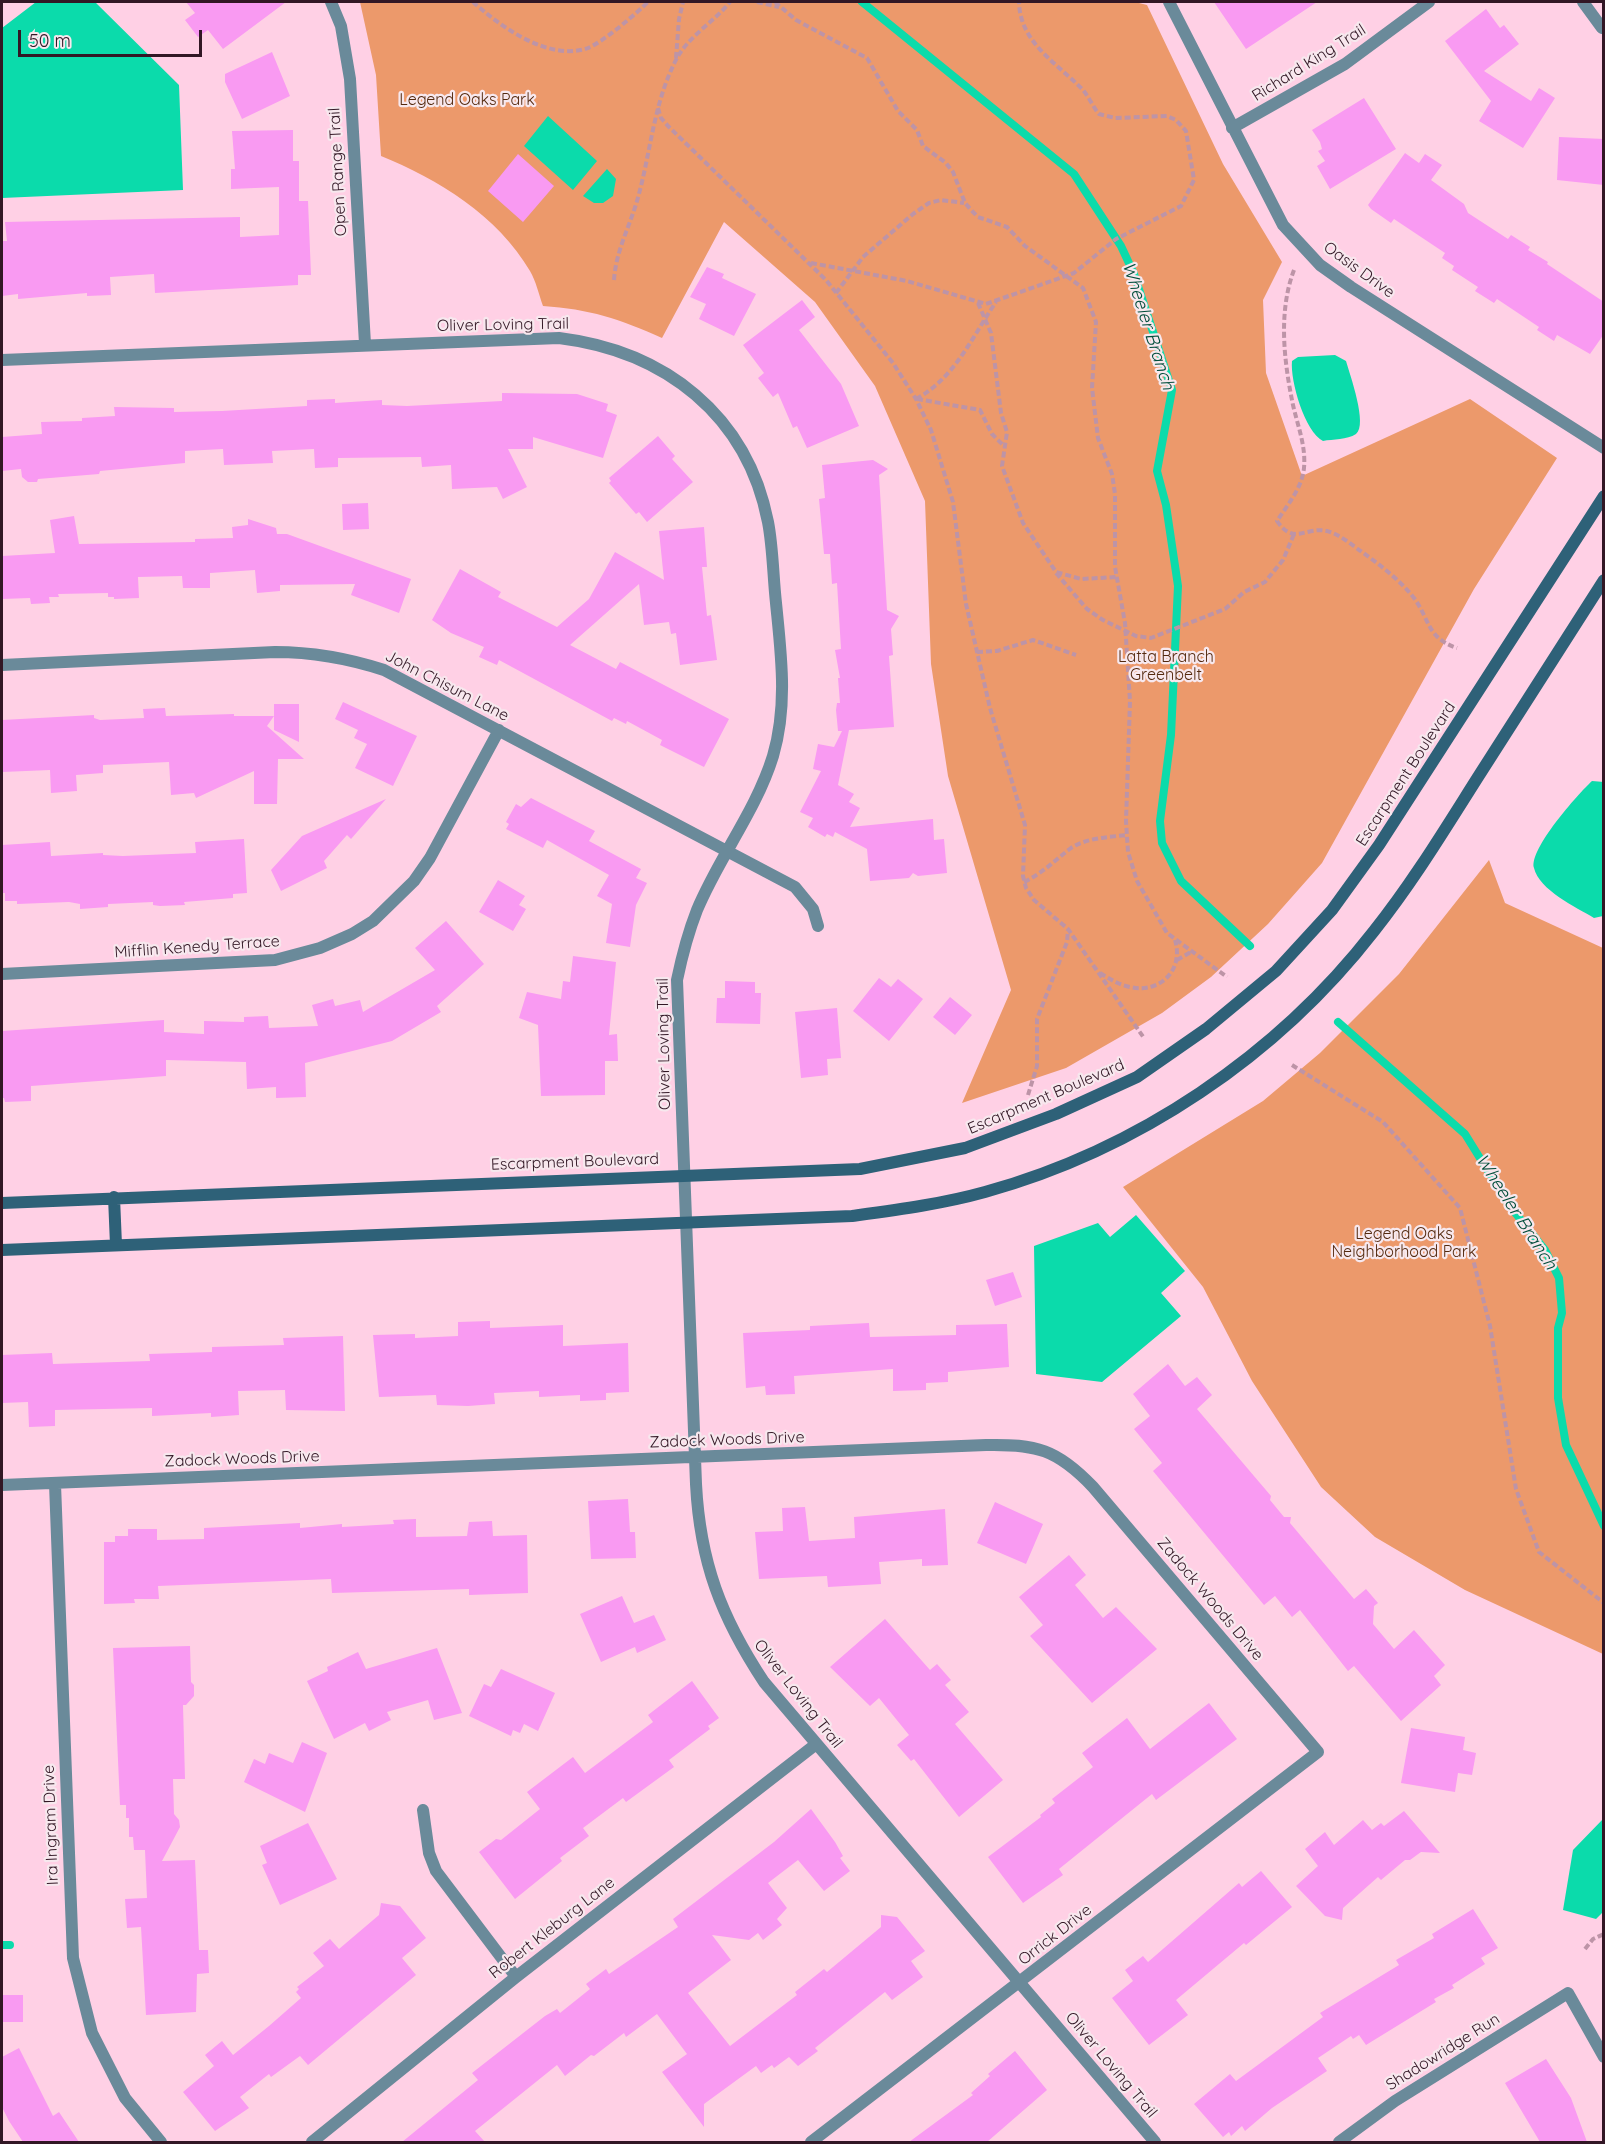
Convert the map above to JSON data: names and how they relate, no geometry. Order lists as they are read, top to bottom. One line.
{"streets":{"main road":["Escarpment Boulevard"],"street":["Richard King Trail","Open Range Trail","Oasis Drive","Oliver Loving Trail","John Chisum Lane","Mifflin Kenedy Terrace","Zadock Woods Drive","Ira Ingram Drive","Robert Kleburg Lane","Orrick Drive","Shadowridge Run"]},"crossings":[["Richard King Trail","Oasis Drive"],["Open Range Trail","Oliver Loving Trail"],["Oliver Loving Trail","John Chisum Lane"],["Oliver Loving Trail","Escarpment Boulevard"],["Oliver Loving Trail","Zadock Woods Drive"],["Oliver Loving Trail","Robert Kleburg Lane"],["Oliver Loving Trail","Orrick Drive"],["John Chisum Lane","Mifflin Kenedy Terrace"],["Zadock Woods Drive","Ira Ingram Drive"],["Zadock Woods Drive","Orrick Drive"]],"water":["Wheeler Branch"],"parks":["Legend Oaks Park","Latta Branch Greenbelt","Legend Oaks Neighborhood Park"],"scale_bar":"50 m"}
